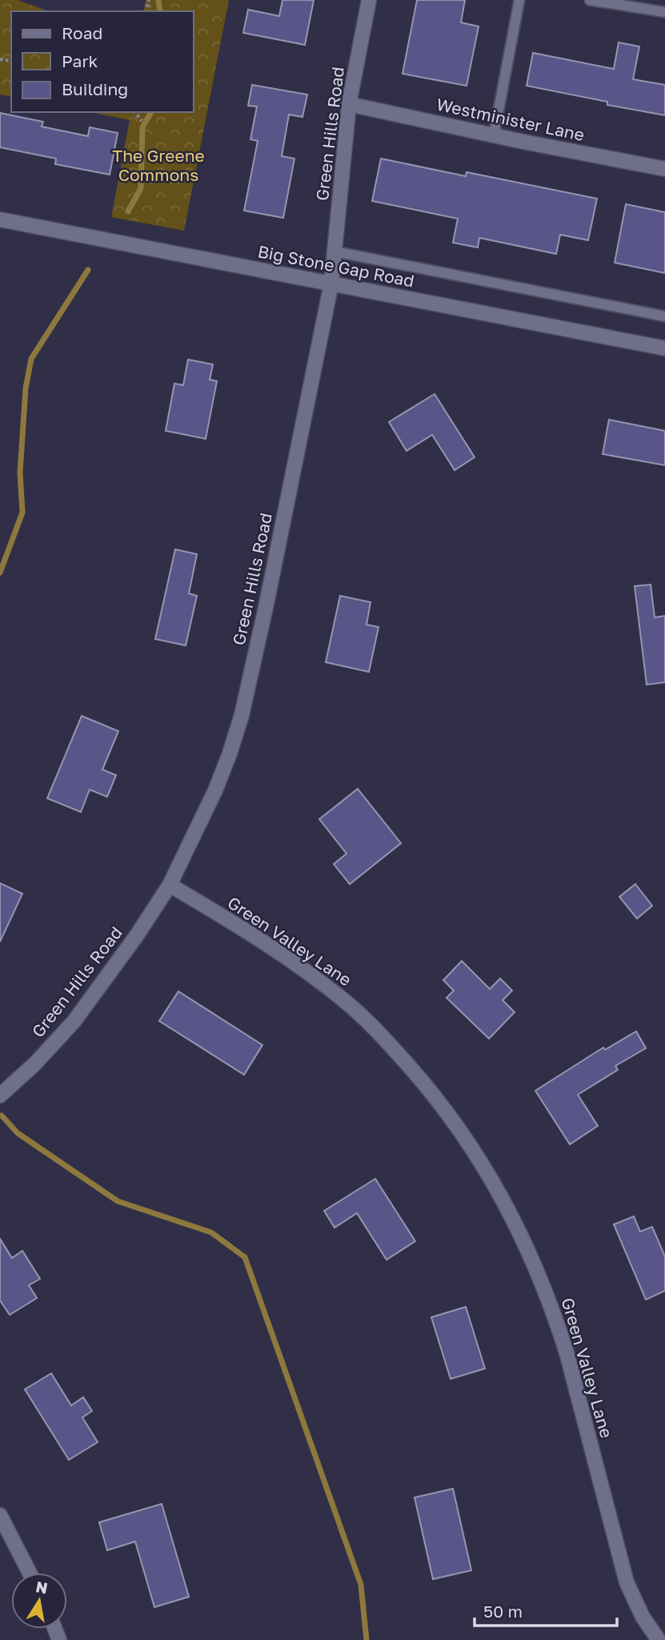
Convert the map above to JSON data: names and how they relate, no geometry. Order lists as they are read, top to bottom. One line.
{"streets":{"street":["Westminister Lane","Green Hills Road","Big Stone Gap Road","Green Valley Lane"]},"crossings":[["Westminister Lane","Green Hills Road"],["Green Hills Road","Big Stone Gap Road"],["Green Hills Road","Green Valley Lane"]],"parks":["The Greene Commons"],"legend":["Road","Park","Building"],"scale_bar":"50 m","north":"top"}
